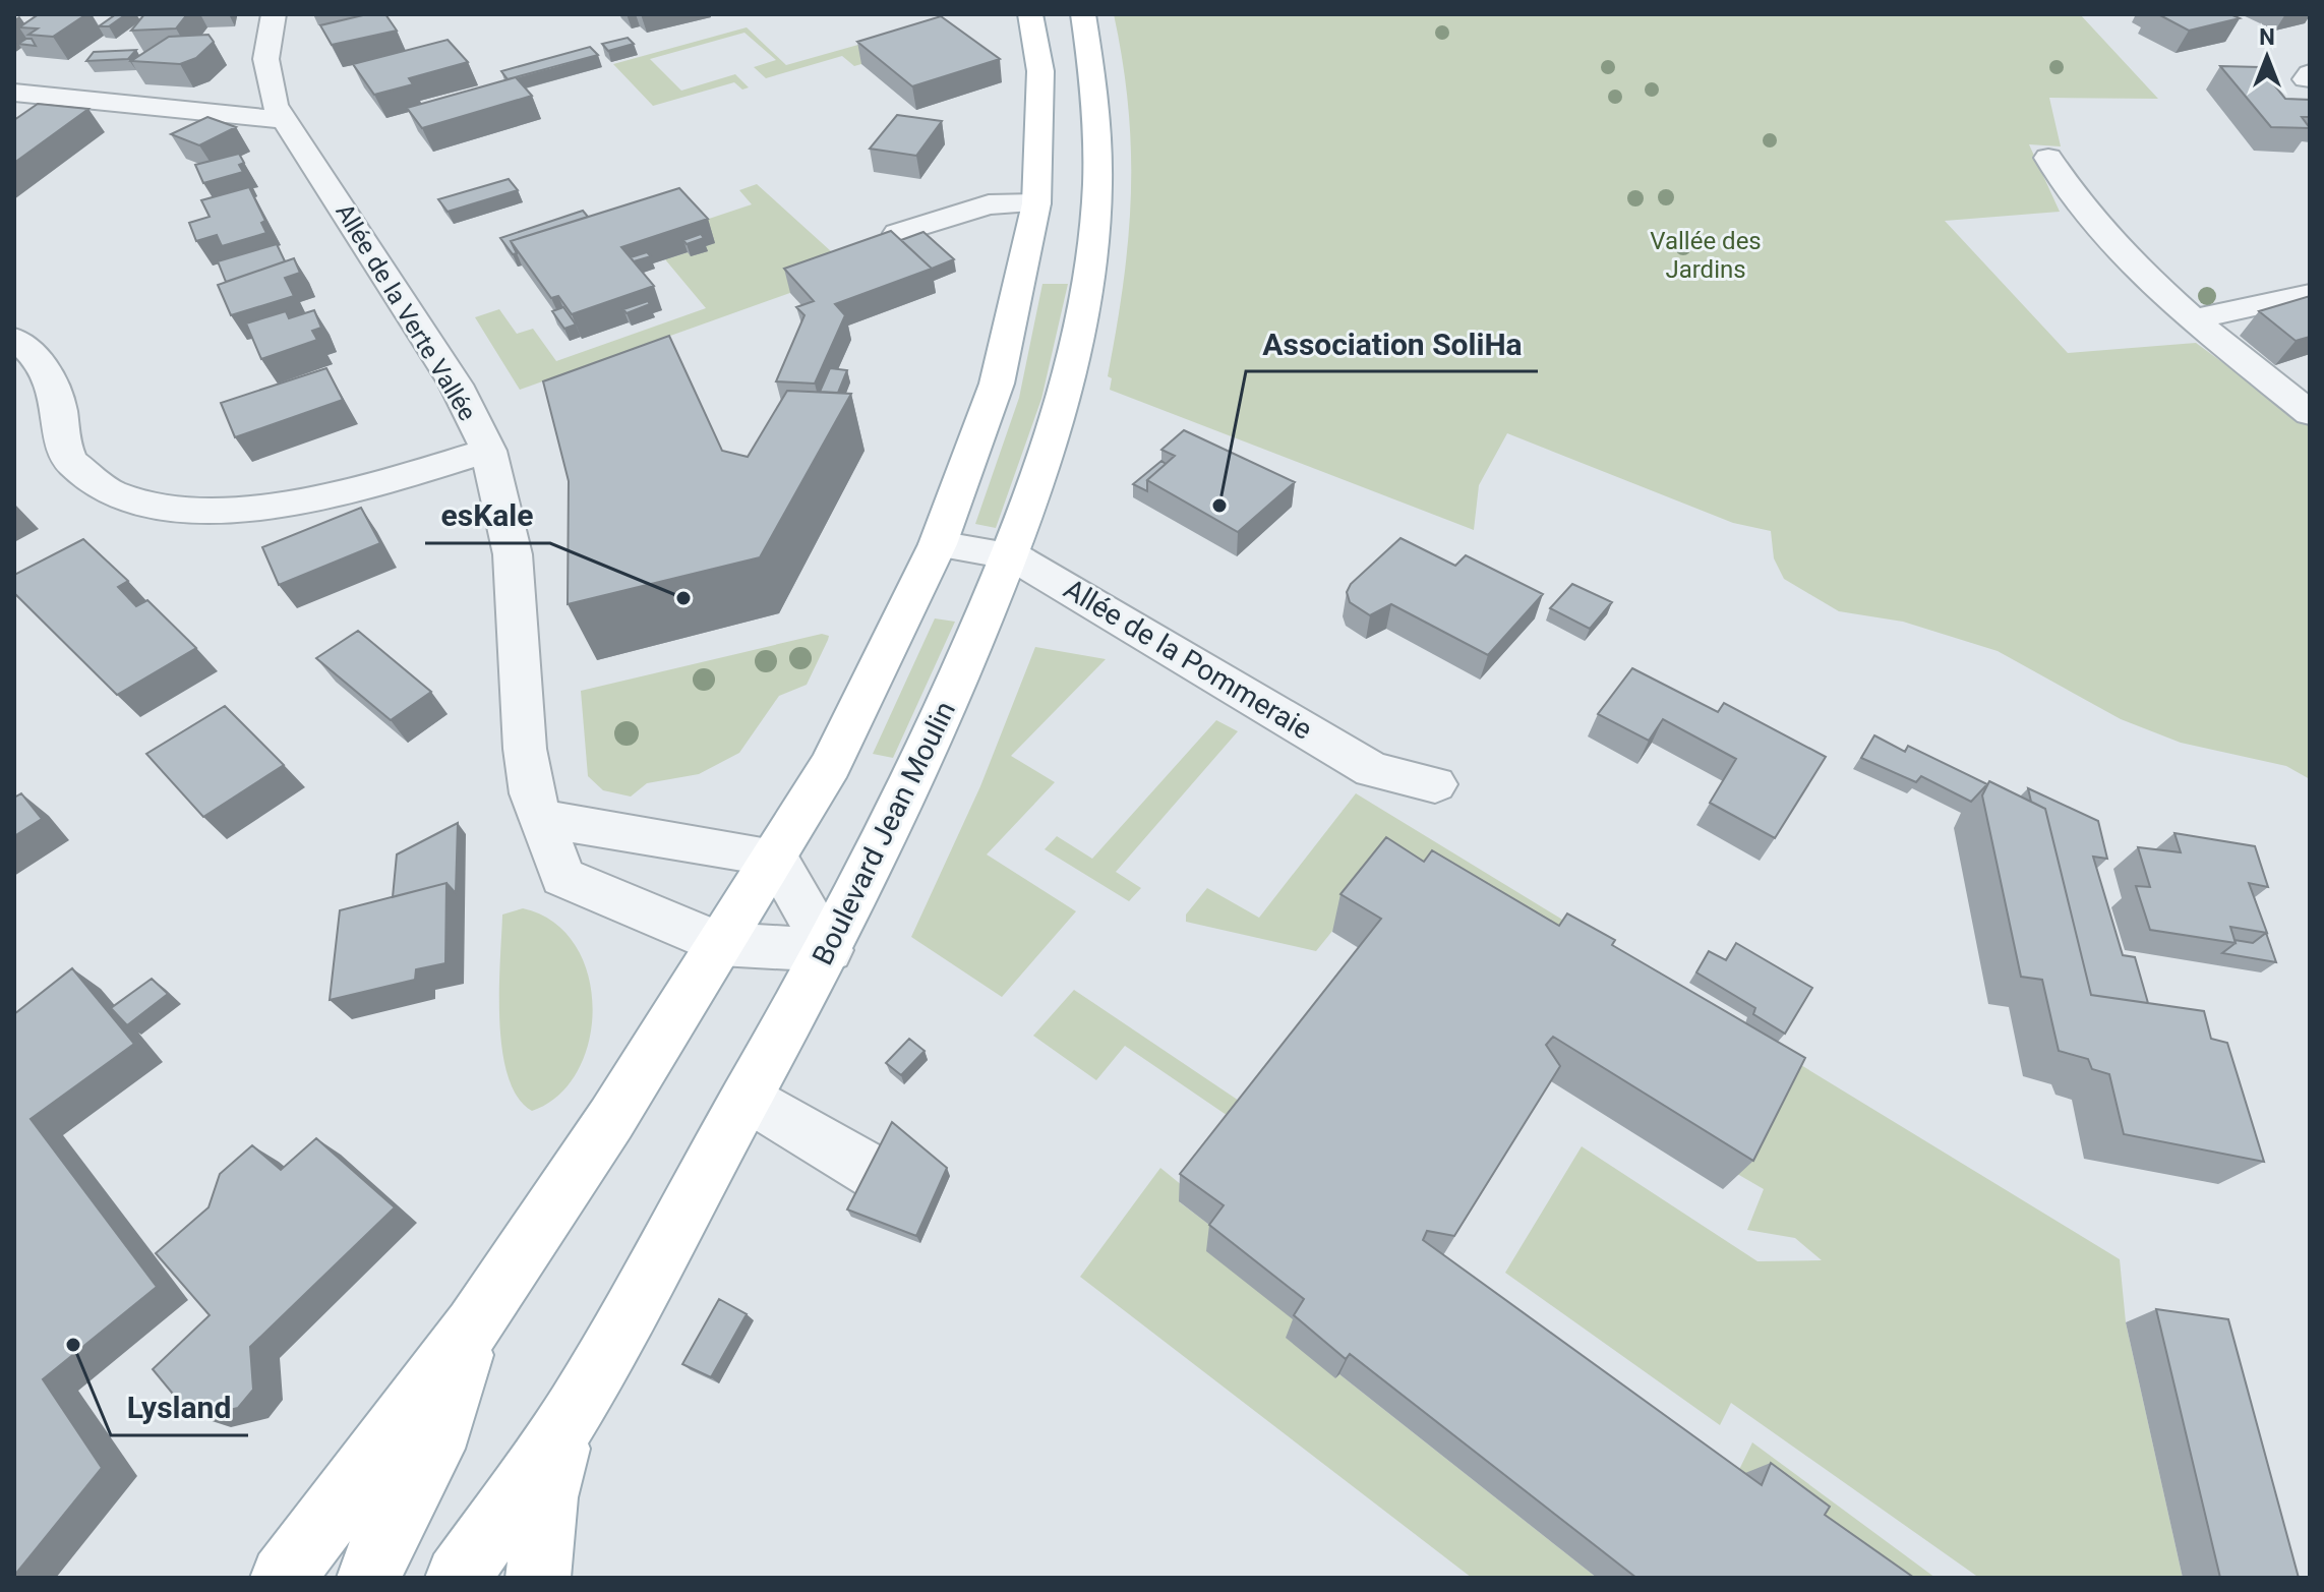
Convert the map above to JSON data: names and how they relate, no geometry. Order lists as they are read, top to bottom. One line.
{"streets":{"main road":["Boulevard Jean Moulin"],"street":["Allée de la Verte Vallée","Allée de la Pommeraie"]},"crossings":[["Allée de la Verte Vallée","Boulevard Jean Moulin"],["Allée de la Pommeraie","Boulevard Jean Moulin"]],"parks":["Vallée des Jardins"],"places":["Association SoliHa","esKale","Lysland"],"north":"top"}
